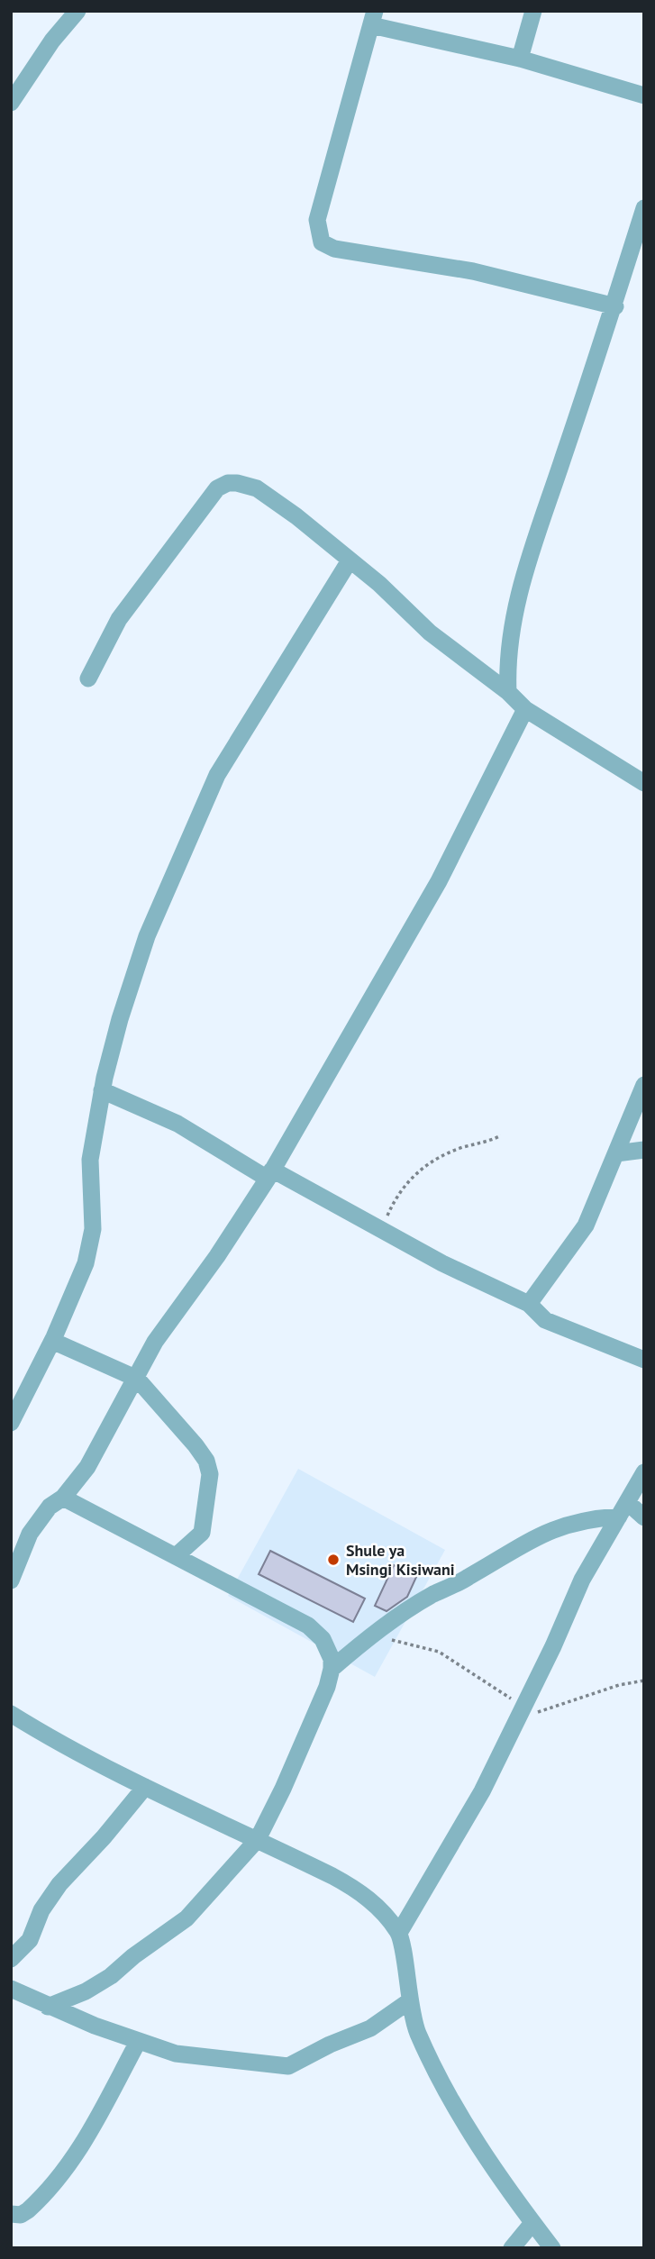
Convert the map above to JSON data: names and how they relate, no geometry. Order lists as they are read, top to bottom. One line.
{"places":["Shule ya Msingi Kisiwani"]}
